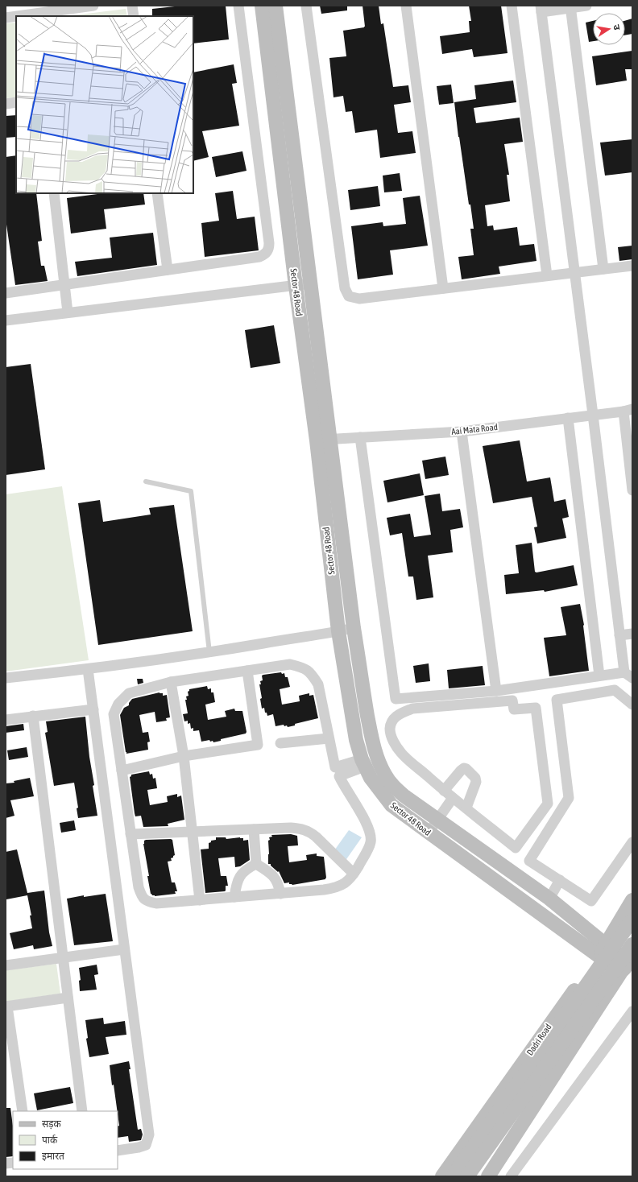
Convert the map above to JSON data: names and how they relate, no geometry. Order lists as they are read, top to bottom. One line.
{"streets":{"street":["Sector 48 Road","Aai Mata Road","Dadri Road"]},"crossings":[["Sector 48 Road","Aai Mata Road"],["Sector 48 Road","Dadri Road"]],"legend":["सड़क","पार्क","इमारत"],"north":"right"}
